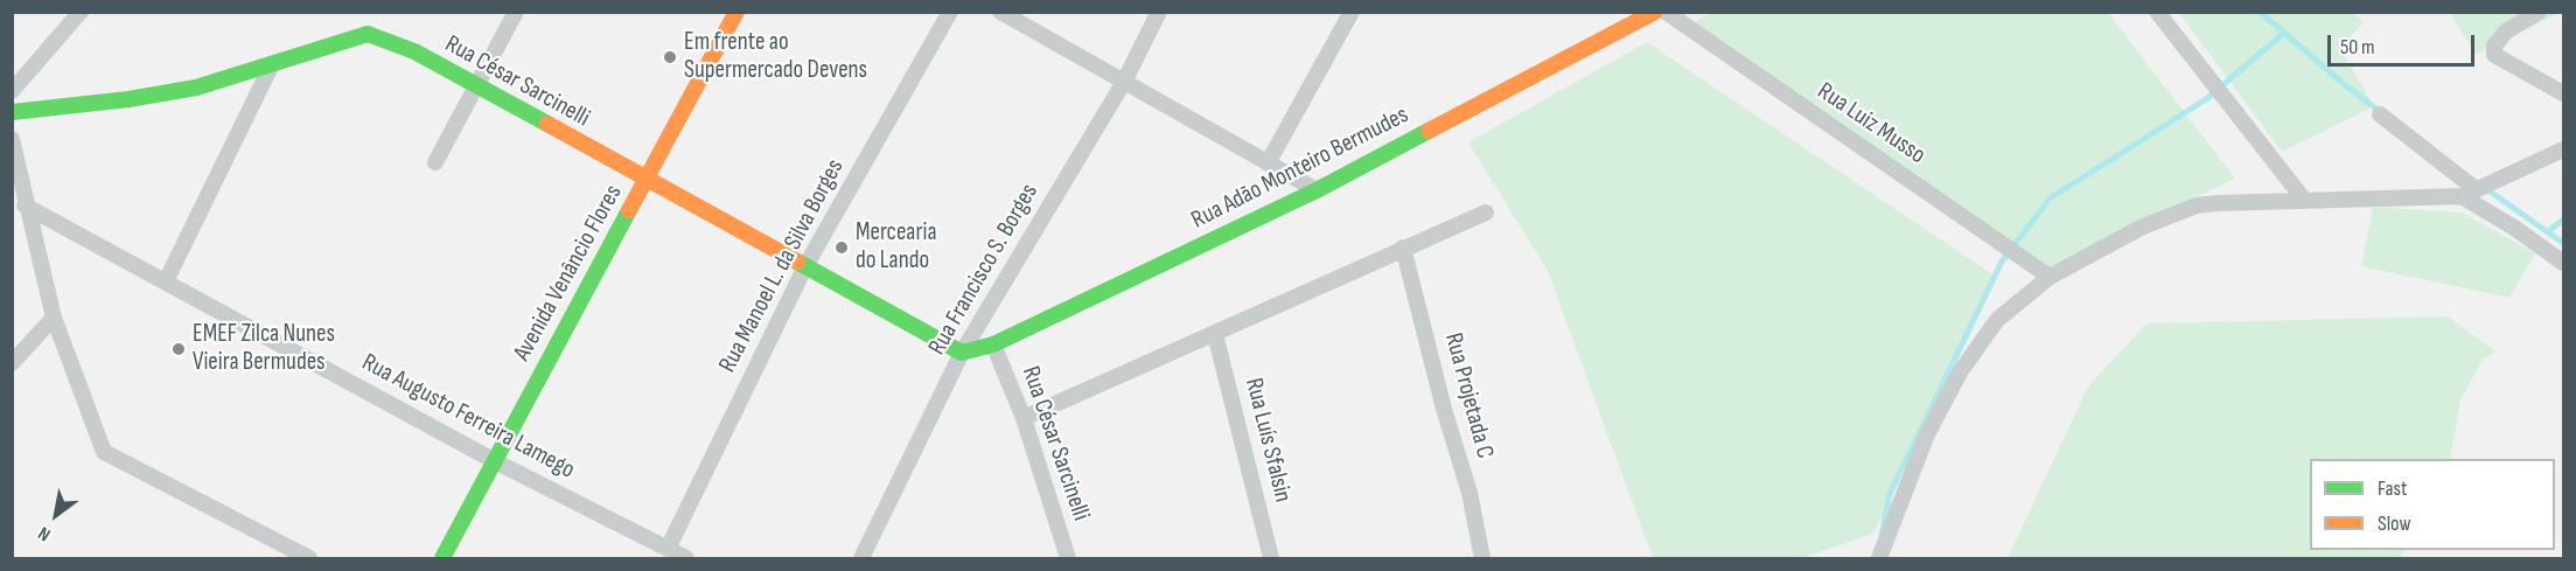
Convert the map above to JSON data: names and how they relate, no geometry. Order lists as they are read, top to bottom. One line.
{"streets":{"street":["Rua César Sarcinelli","Rua Luiz Musso","Rua Adão Monteiro Bermudes","Rua Manoel L. da Silva Borges","Rua Francisco S. Borges","Avenida Venâncio Flores","Rua Projetada C","Rua Augusto Ferreira Lamego","Rua Luís Sfalsin"]},"crossings":[["Rua César Sarcinelli","Rua Adão Monteiro Bermudes"],["Rua César Sarcinelli","Rua Manoel L. da Silva Borges"],["Rua César Sarcinelli","Rua Francisco S. Borges"],["Rua César Sarcinelli","Avenida Venâncio Flores"],["Rua Adão Monteiro Bermudes","Rua Francisco S. Borges"],["Rua Manoel L. da Silva Borges","Rua Augusto Ferreira Lamego"],["Avenida Venâncio Flores","Rua Augusto Ferreira Lamego"]],"places":["Em frente ao Supermercado Devens","Mercearia do Lando","EMEF Zilca Nunes Vieira Bermudes"],"legend":["Fast","Slow"],"scale_bar":"50 m","north":"bottom left"}
